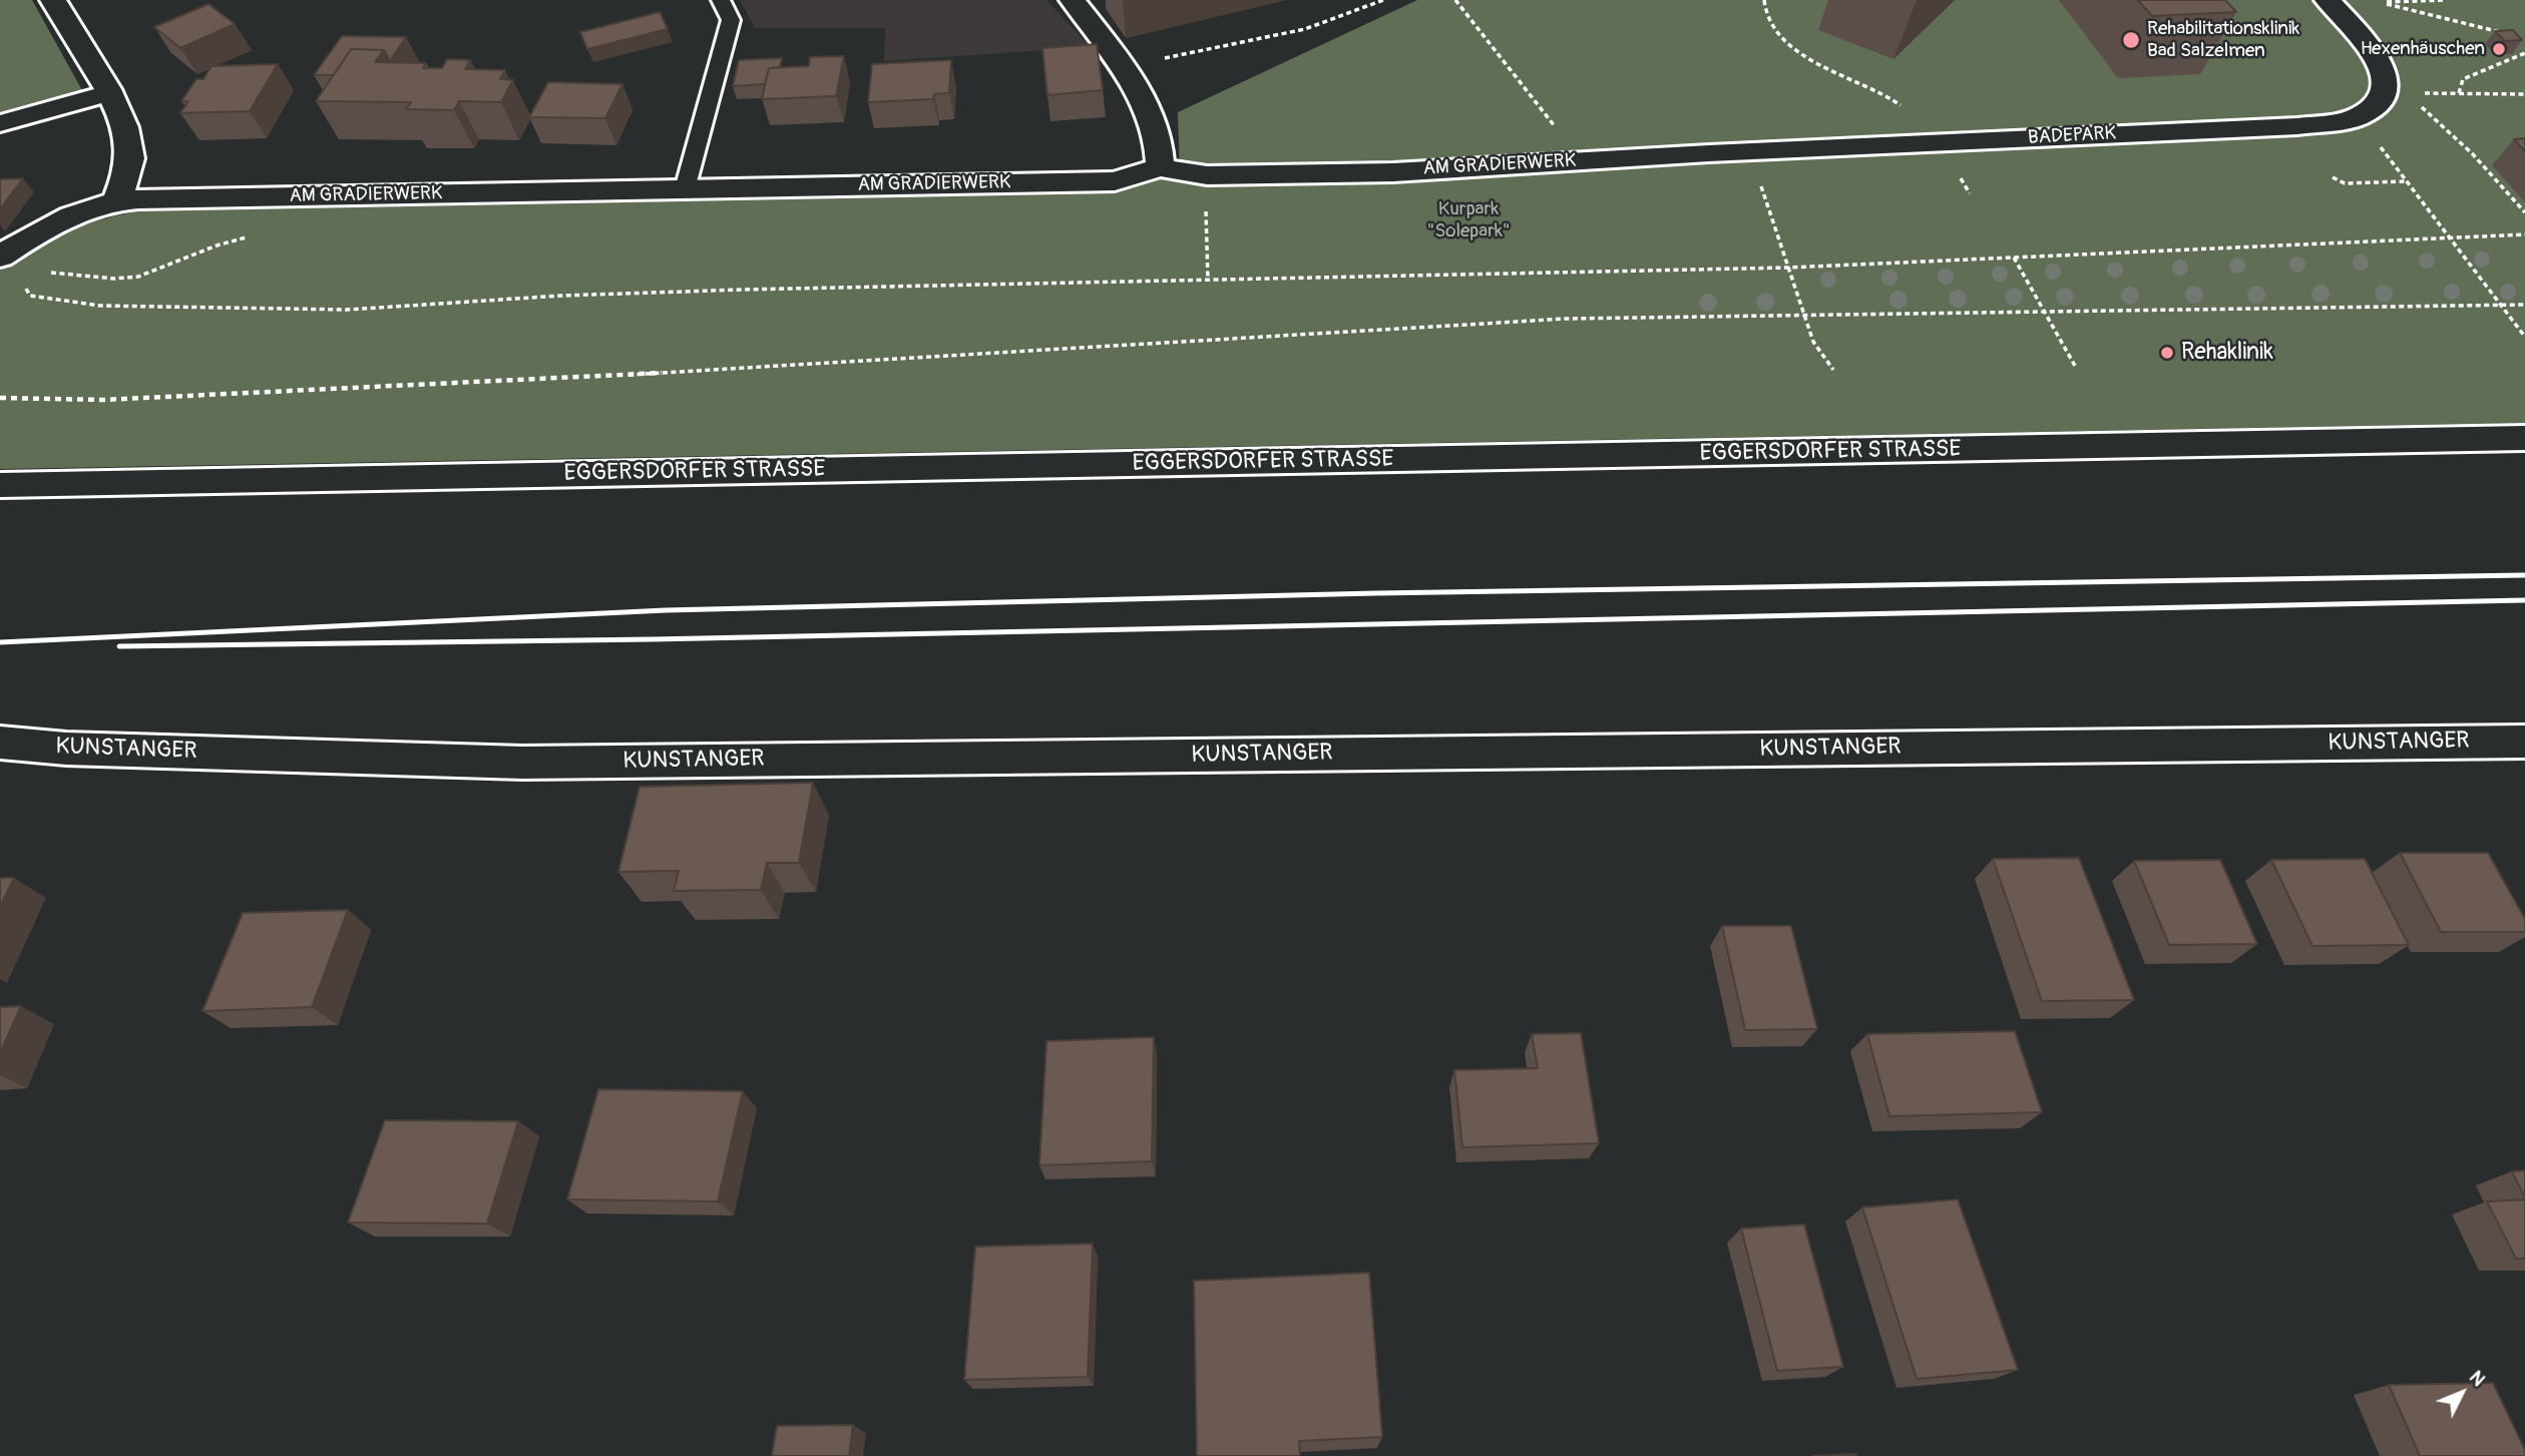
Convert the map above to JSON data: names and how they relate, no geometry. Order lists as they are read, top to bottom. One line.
{"streets":{"street":["BADEPARK","AM GRADIERWERK","EGGERSDORFER STRASSE","KUNSTANGER"]},"crossings":[["BADEPARK","AM GRADIERWERK"]],"parks":["Kurpark \"Solepark\""],"places":["Rehabilitationsklinik Bad Salzelmen","Hexenhäuschen","Rehaklinik"],"north":"top right"}
